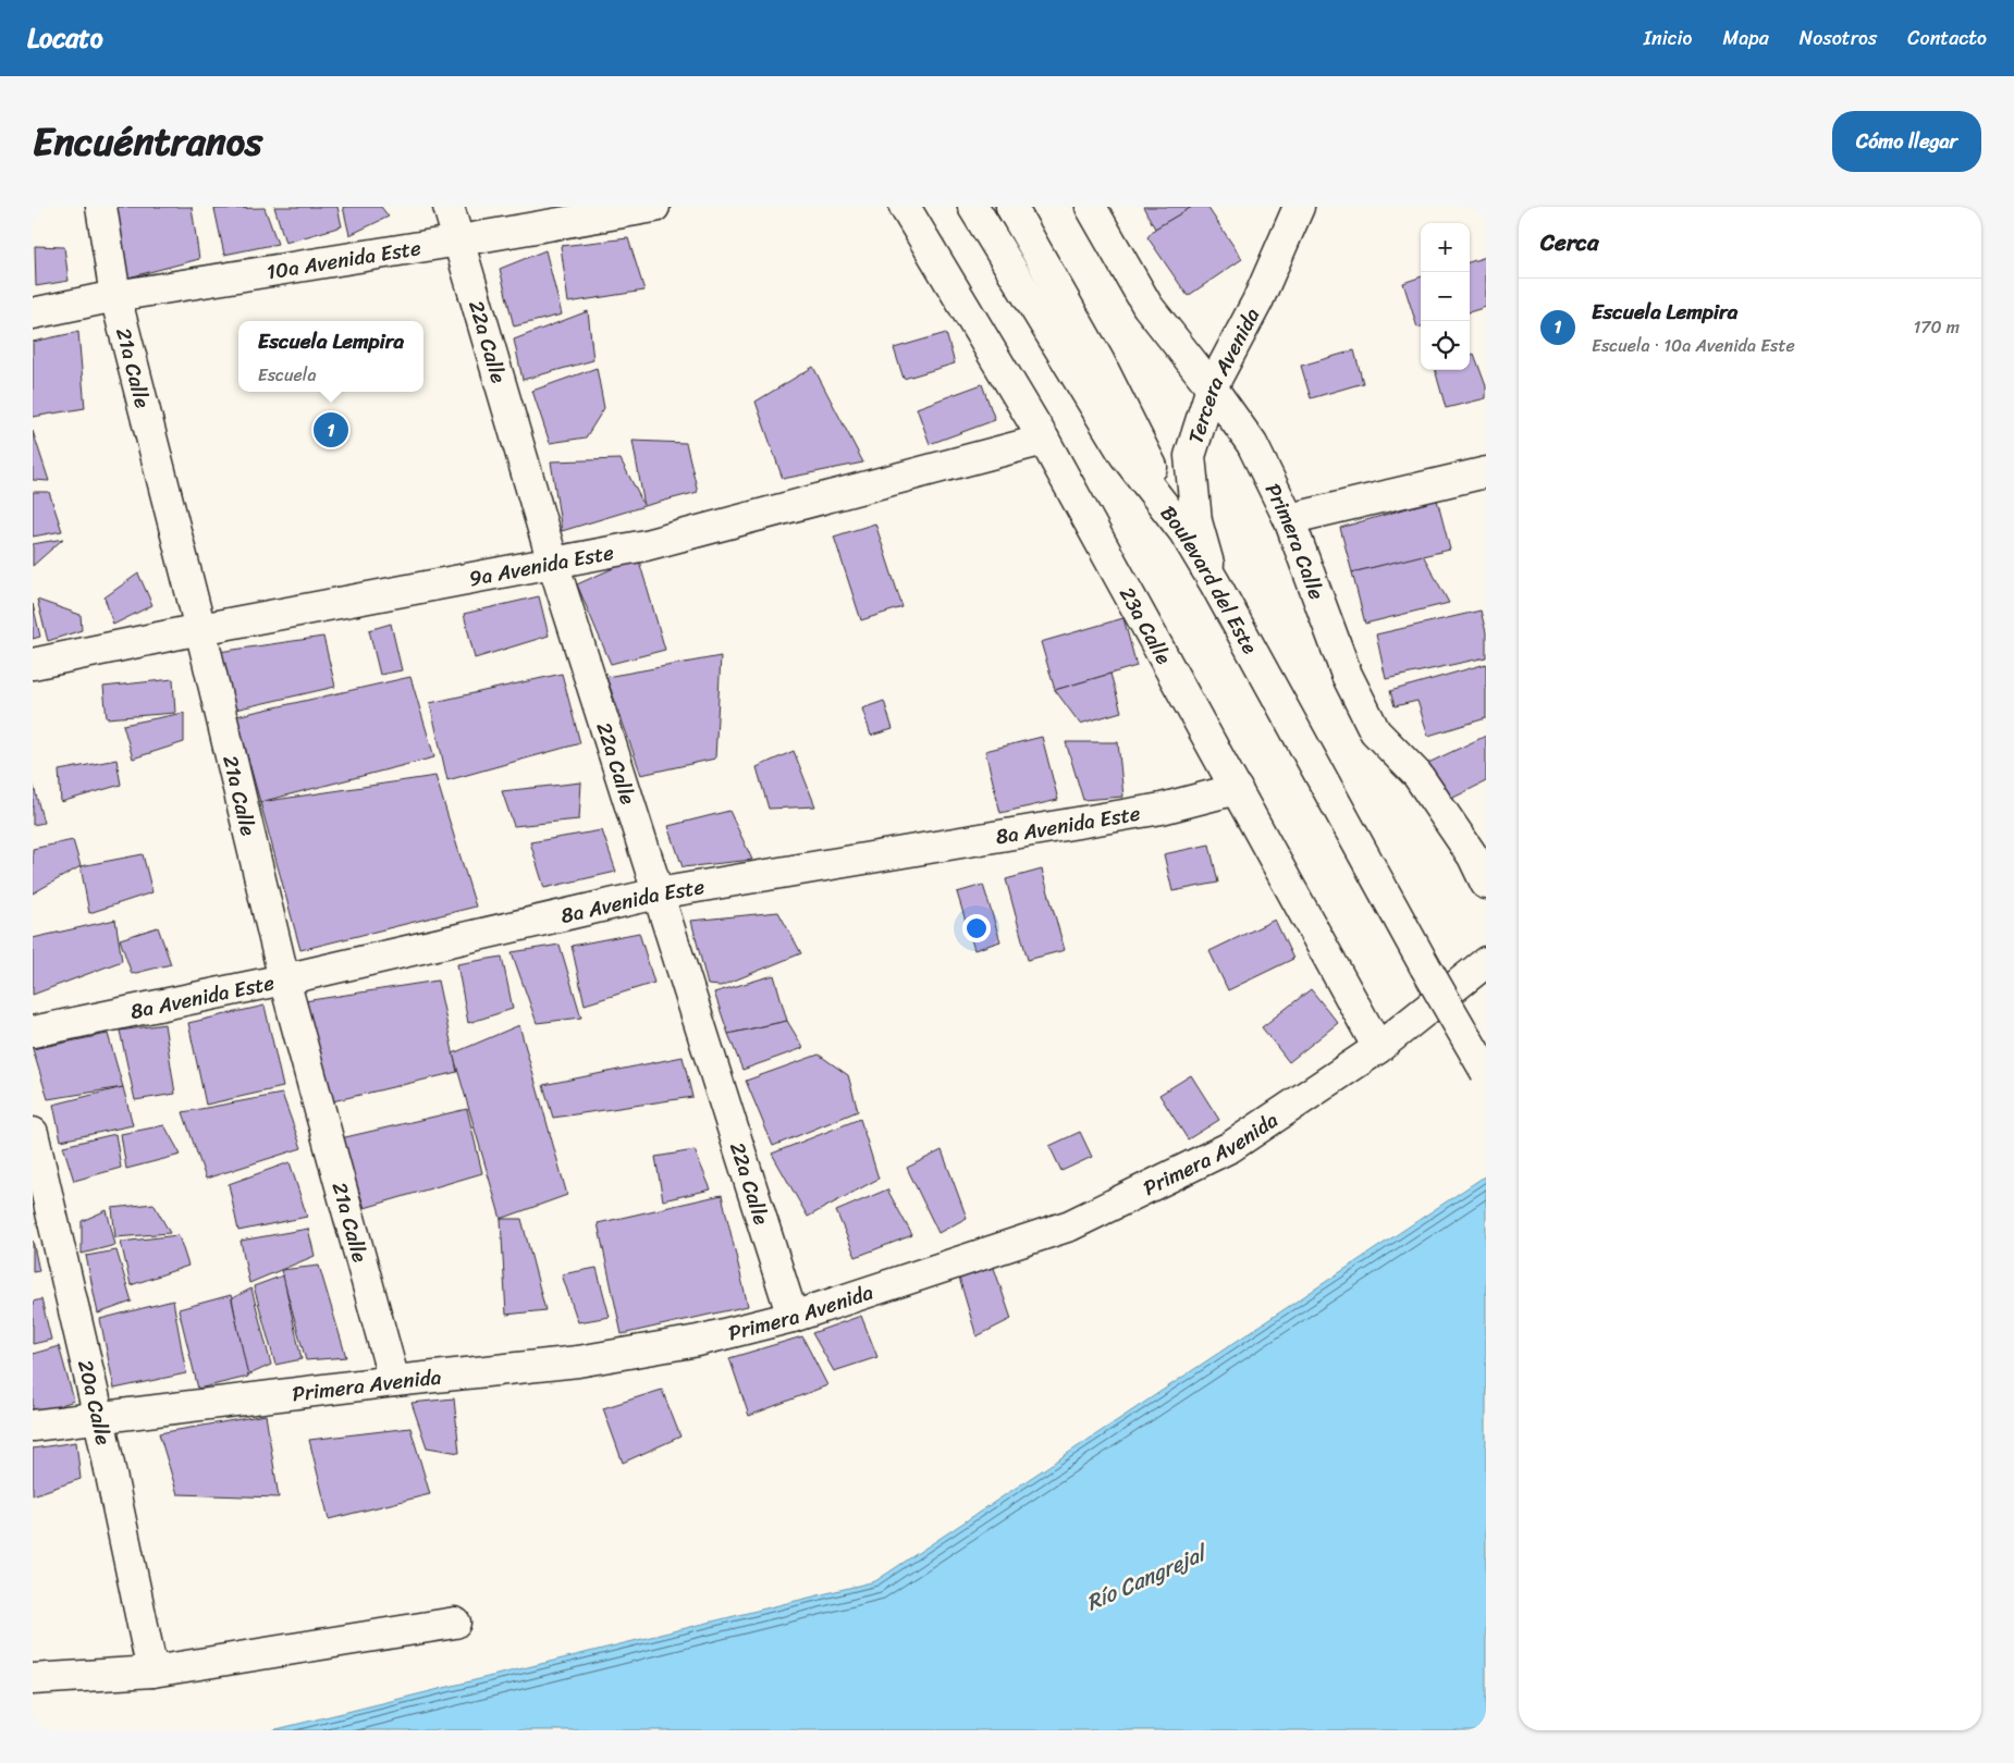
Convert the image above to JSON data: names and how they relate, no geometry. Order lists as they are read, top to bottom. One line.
{"streets":{"street":["10a Avenida Este","22a Calle","21a Calle","Tercera Avenida","Primera Calle","9a Avenida Este","Boulevard del Este","23a Calle","8a Avenida Este","Primera Avenida","20a Calle"]},"crossings":[["10a Avenida Este","22a Calle"],["10a Avenida Este","21a Calle"],["22a Calle","9a Avenida Este"],["22a Calle","8a Avenida Este"],["22a Calle","Primera Avenida"],["21a Calle","9a Avenida Este"],["21a Calle","8a Avenida Este"],["21a Calle","Primera Avenida"],["Tercera Avenida","Primera Calle"],["Tercera Avenida","Boulevard del Este"],["9a Avenida Este","23a Calle"],["23a Calle","8a Avenida Este"],["23a Calle","Primera Avenida"],["Primera Avenida","20a Calle"]],"water":["Río Cangrejal"],"page":{"header":"Locato","nav":["Inicio","Mapa","Nosotros","Contacto"],"title":"Encuéntranos","buttons":"Cómo llegar","heading":"Cerca","map_buttons":["+","−"],"list":[{"mark":"1","name":"Escuela Lempira","note":"Escuela · 10a Avenida Este","value":"170 m"}],"popup":["Escuela Lempira","Escuela"],"pins":"1"}}
